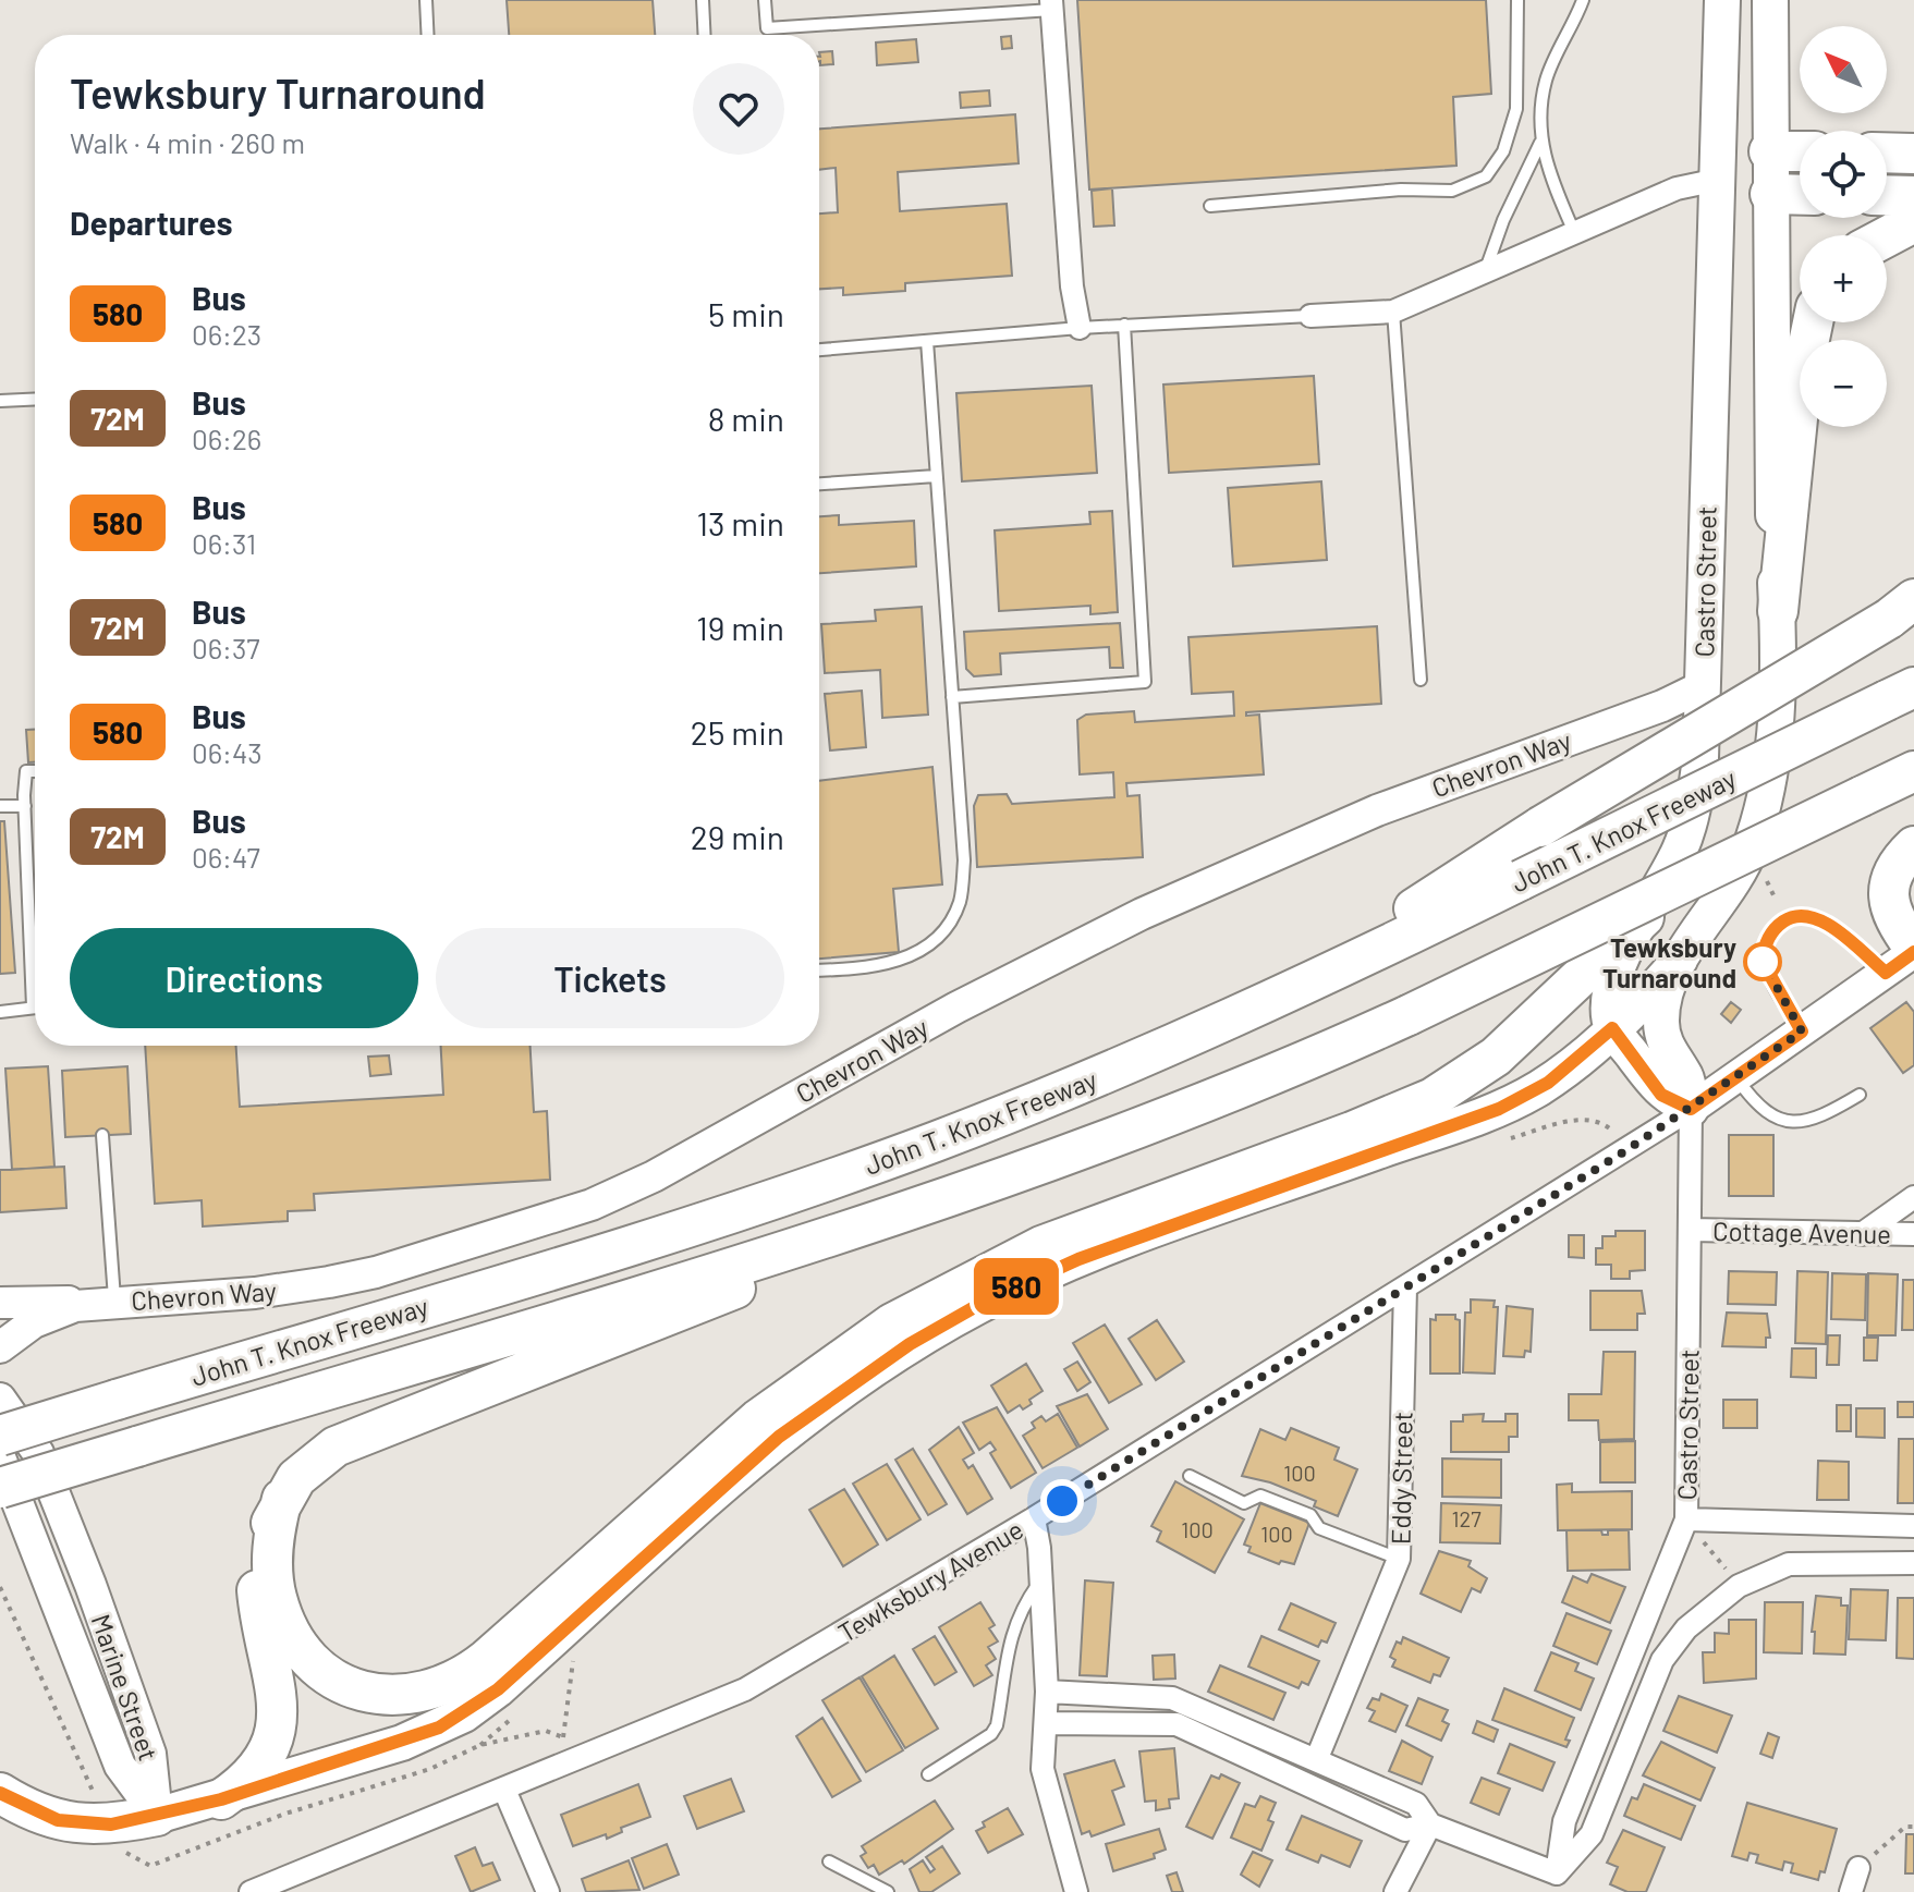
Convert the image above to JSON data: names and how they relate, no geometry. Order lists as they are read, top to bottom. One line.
{"streets":{"highway":["John T. Knox Freeway"],"main road":["Castro Street"],"street":["Chevron Way","Cottage Avenue","Eddy Street","Tewksbury Avenue","Marine Street"]},"crossings":[["Castro Street","Chevron Way"],["Castro Street","Cottage Avenue"],["Castro Street","Tewksbury Avenue"],["Eddy Street","Tewksbury Avenue"]],"places":["Tewksbury Turnaround"],"lines":["bus line 580"],"house_numbers":["100","127","100","100"],"north":"top left","page":{"on_map":"580","map_buttons":["+","−"],"heading":[["Tewksbury Turnaround","Walk · 4 min · 260 m"],"Departures"],"list":[{"mark":"580","name":"Bus","note":"06:23","value":"5 min"},{"mark":"72M","name":"Bus","note":"06:26","value":"8 min"},{"mark":"580","name":"Bus","note":"06:31","value":"13 min"},{"mark":"72M","name":"Bus","note":"06:37","value":"19 min"},{"mark":"580","name":"Bus","note":"06:43","value":"25 min"},{"mark":"72M","name":"Bus","note":"06:47","value":"29 min"}],"buttons":["Directions","Tickets"]}}
